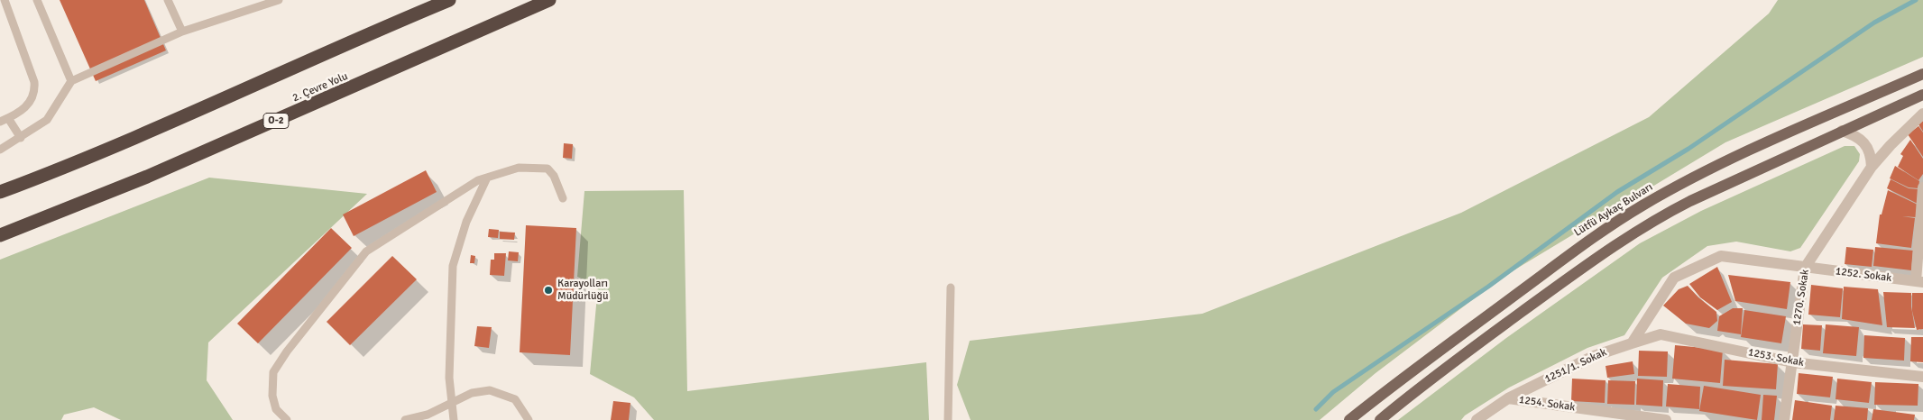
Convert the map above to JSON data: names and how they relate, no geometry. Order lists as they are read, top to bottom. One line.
{"streets":{"highway":["2. Çevre Yolu","O-2"],"main road":["Lütfü Aykaç Bulvarı"],"street":["1252. Sokak","1270. Sokak","1253. Sokak","1251/1. Sokak","1254. Sokak"]},"crossings":[["1252. Sokak","1270. Sokak"],["1270. Sokak","1253. Sokak"],["1253. Sokak","1251/1. Sokak"],["1251/1. Sokak","1254. Sokak"]],"places":["Karayolları Müdürlüğü"]}
